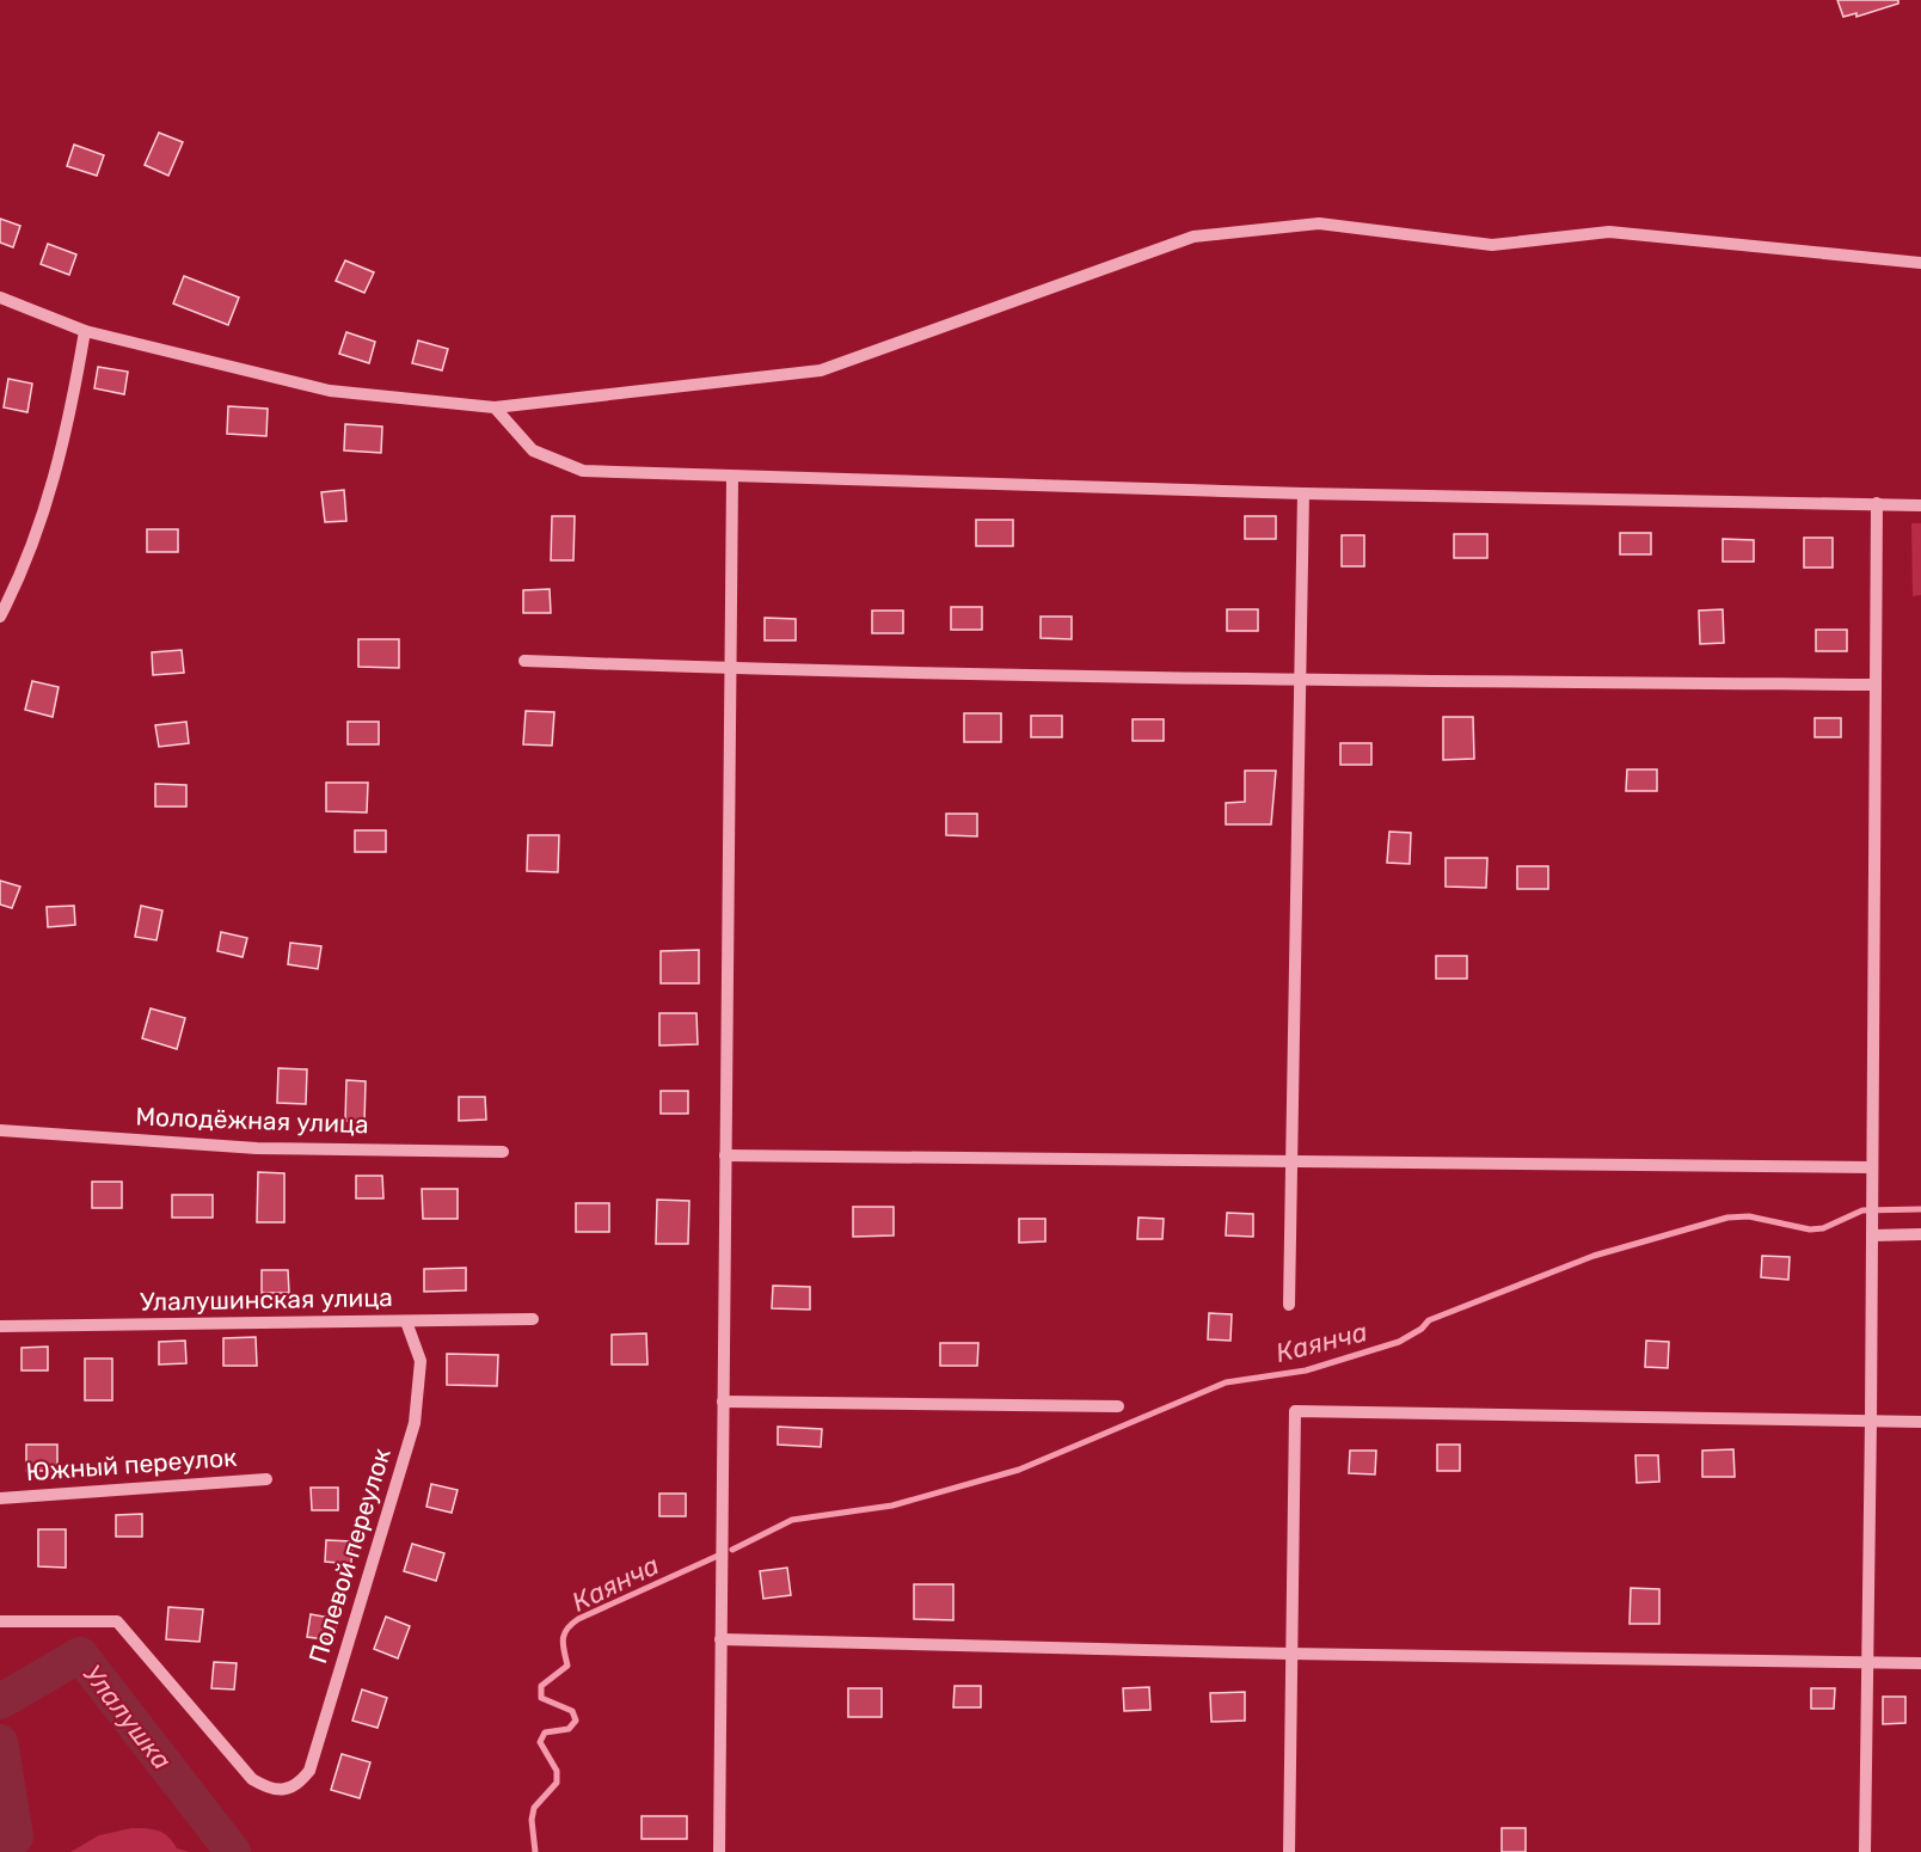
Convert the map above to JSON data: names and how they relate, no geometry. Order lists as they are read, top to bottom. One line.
{"streets":{"street":["Молодёжная улица","Улалушинская улица","Южный переулок","Полевой переулок"]},"crossings":[["Улалушинская улица","Полевой переулок"]],"water":["Каянча","Улалушка"]}
